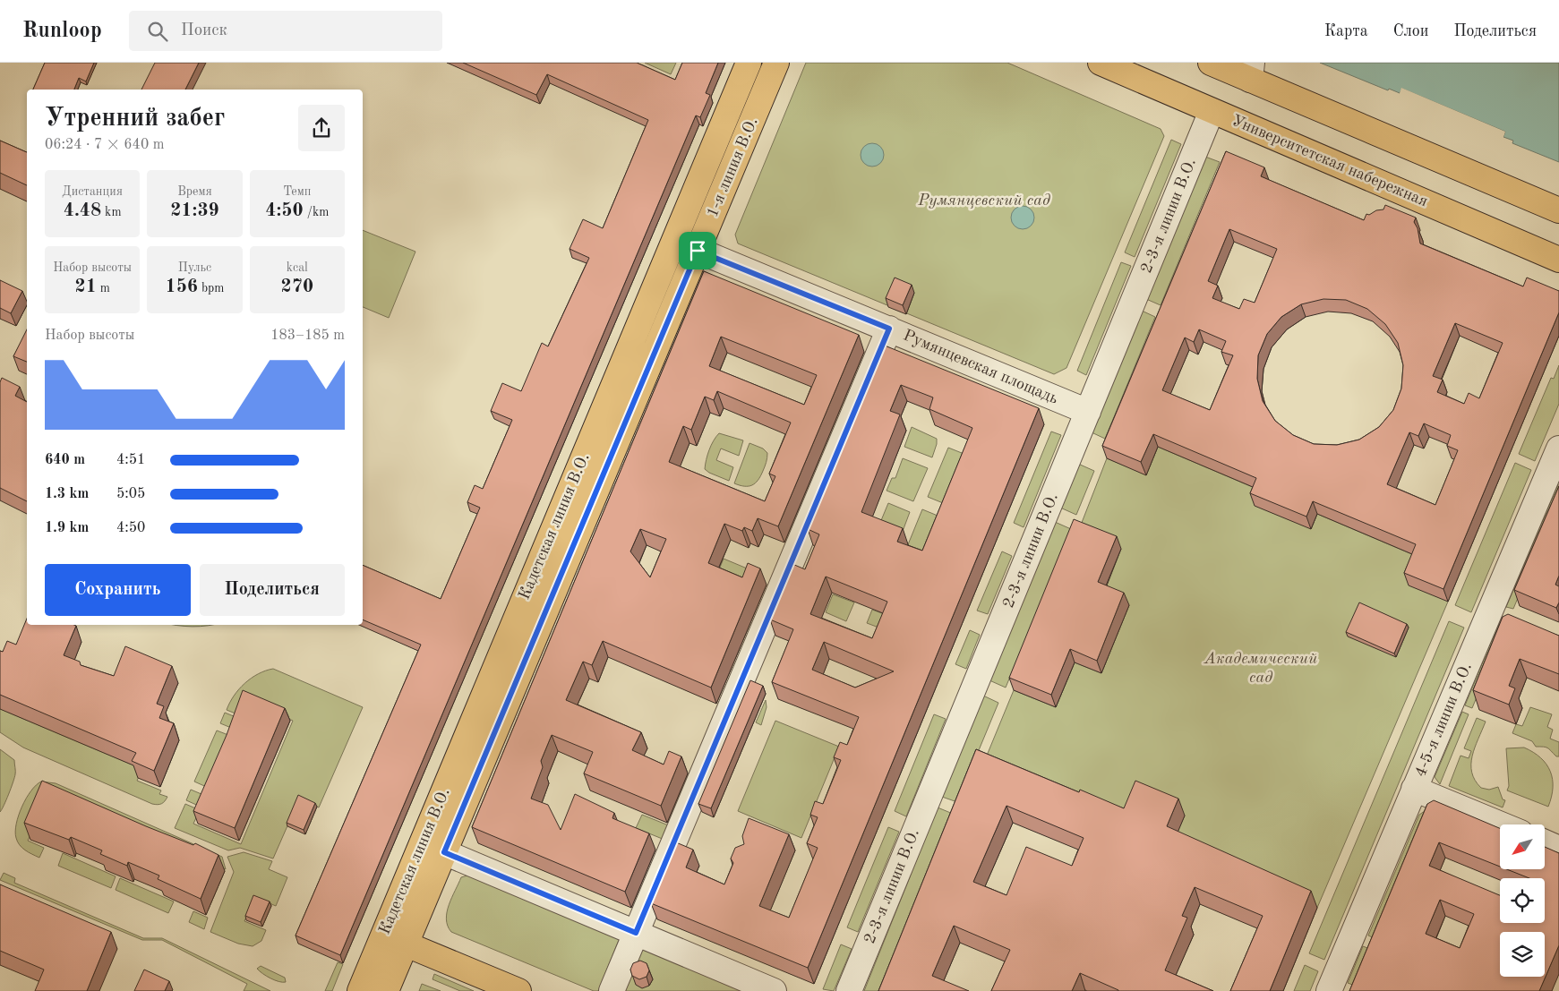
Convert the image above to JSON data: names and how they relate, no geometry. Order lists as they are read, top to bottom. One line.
{"streets":{"main road":["Университетская набережная","1-я линия В.О.","Кадетская линия В.О."],"street":["2-3-я линии В.О.","Румянцевская площадь","4-5-я линии В.О."]},"crossings":[["Университетская набережная","2-3-я линии В.О."],["1-я линия В.О.","Румянцевская площадь"],["1-я линия В.О.","Кадетская линия В.О."],["2-3-я линии В.О.","Румянцевская площадь"],["Румянцевская площадь","Кадетская линия В.О."]],"parks":["Румянцевский сад","Академический сад"],"north":"bottom left","page":{"header":"Runloop","search":"Поиск","nav":["Карта","Слои","Поделиться"],"heading":["Утренний забег","06:24 · 7 × 640 m"],"stats":[["Дистанция","4.48 km"],["Время","21:39"],["Темп","4:50 /km"],["Набор высоты","21 m"],["Пульс","156 bpm"],["kcal","270"]],"chart":["Набор высоты","183–185 m"],"list":[{"name":"640 m","note":"4:51"},{"name":"1.3 km","note":"5:05"},{"name":"1.9 km","note":"4:50"}],"buttons":["Сохранить","Поделиться"]}}
